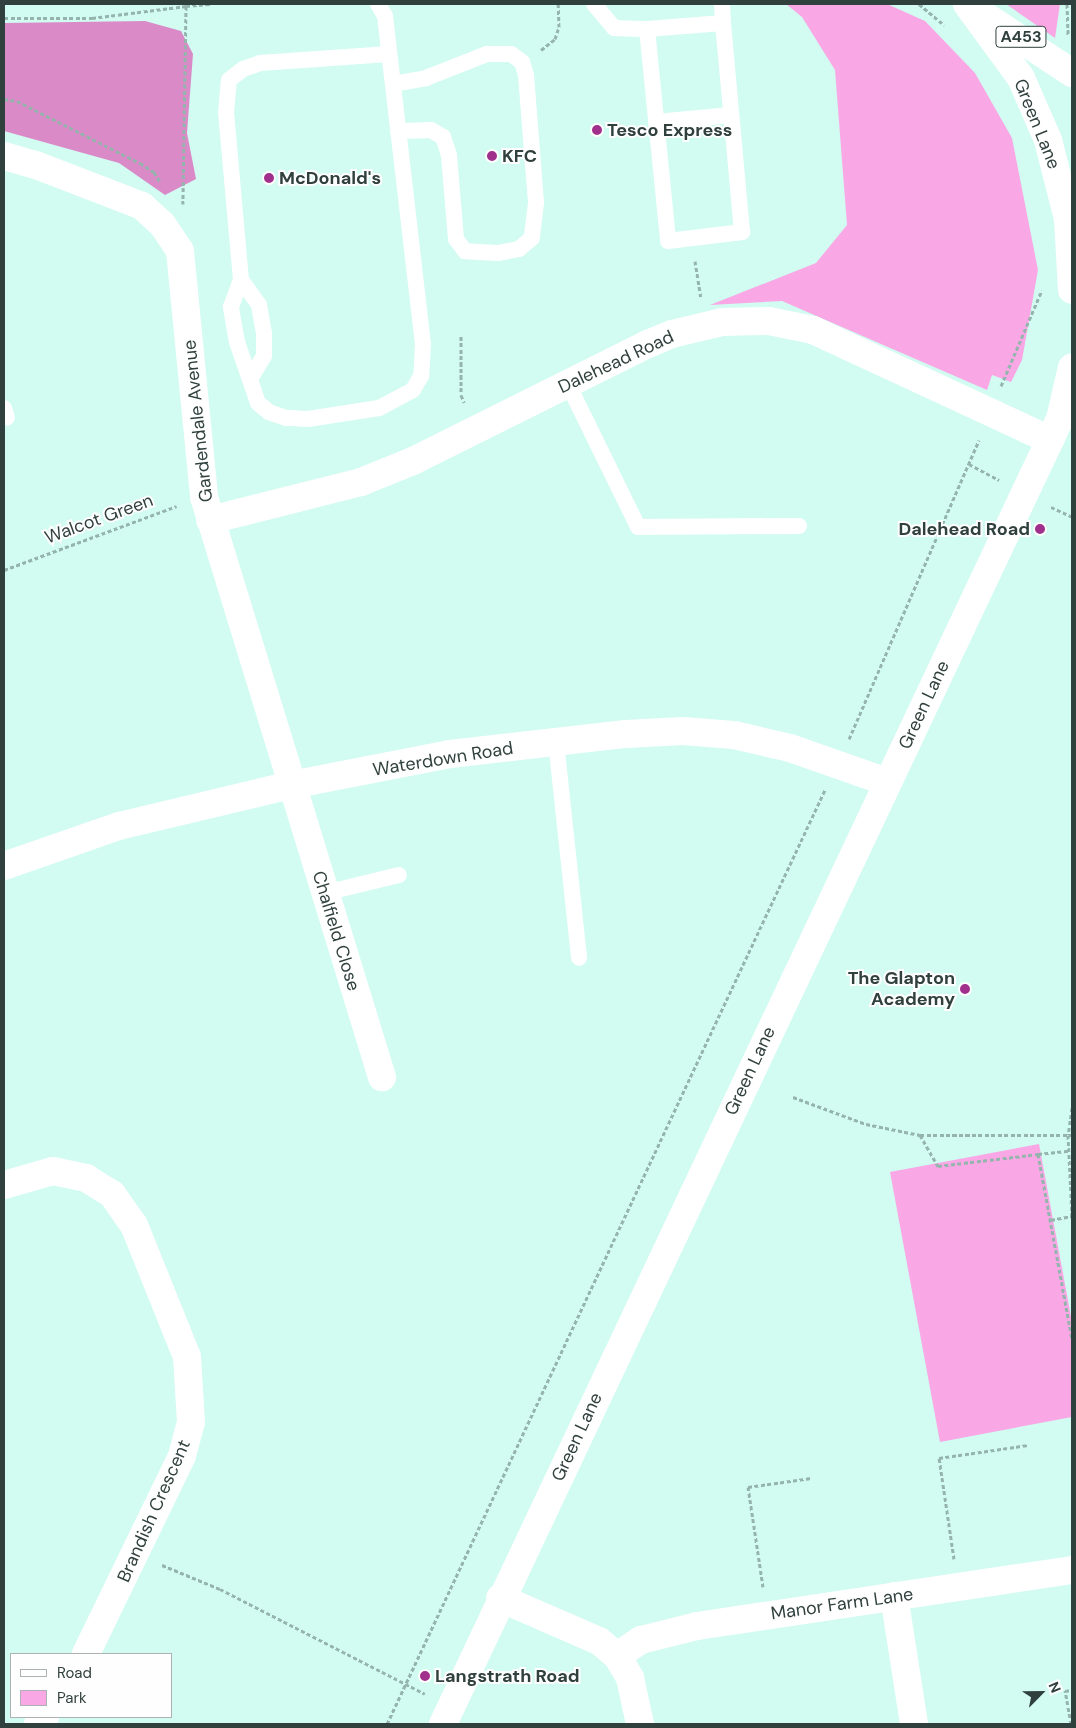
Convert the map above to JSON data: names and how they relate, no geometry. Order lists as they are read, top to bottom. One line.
{"streets":{"main road":["A453","Green Lane","Dalehead Road","Gardendale Avenue","Waterdown Road","Chalfield Close","Brandish Crescent","Manor Farm Lane"],"path":["Walcot Green"]},"crossings":[["A453","Green Lane"],["Green Lane","Dalehead Road"],["Green Lane","Waterdown Road"],["Dalehead Road","Gardendale Avenue"],["Dalehead Road","Walcot Green"],["Gardendale Avenue","Walcot Green"],["Gardendale Avenue","Waterdown Road"],["Gardendale Avenue","Chalfield Close"],["Waterdown Road","Chalfield Close"]],"places":["Tesco Express","KFC","McDonald's","Dalehead Road","The Glapton Academy","Langstrath Road"],"legend":["Road","Park"],"north":"top right"}
